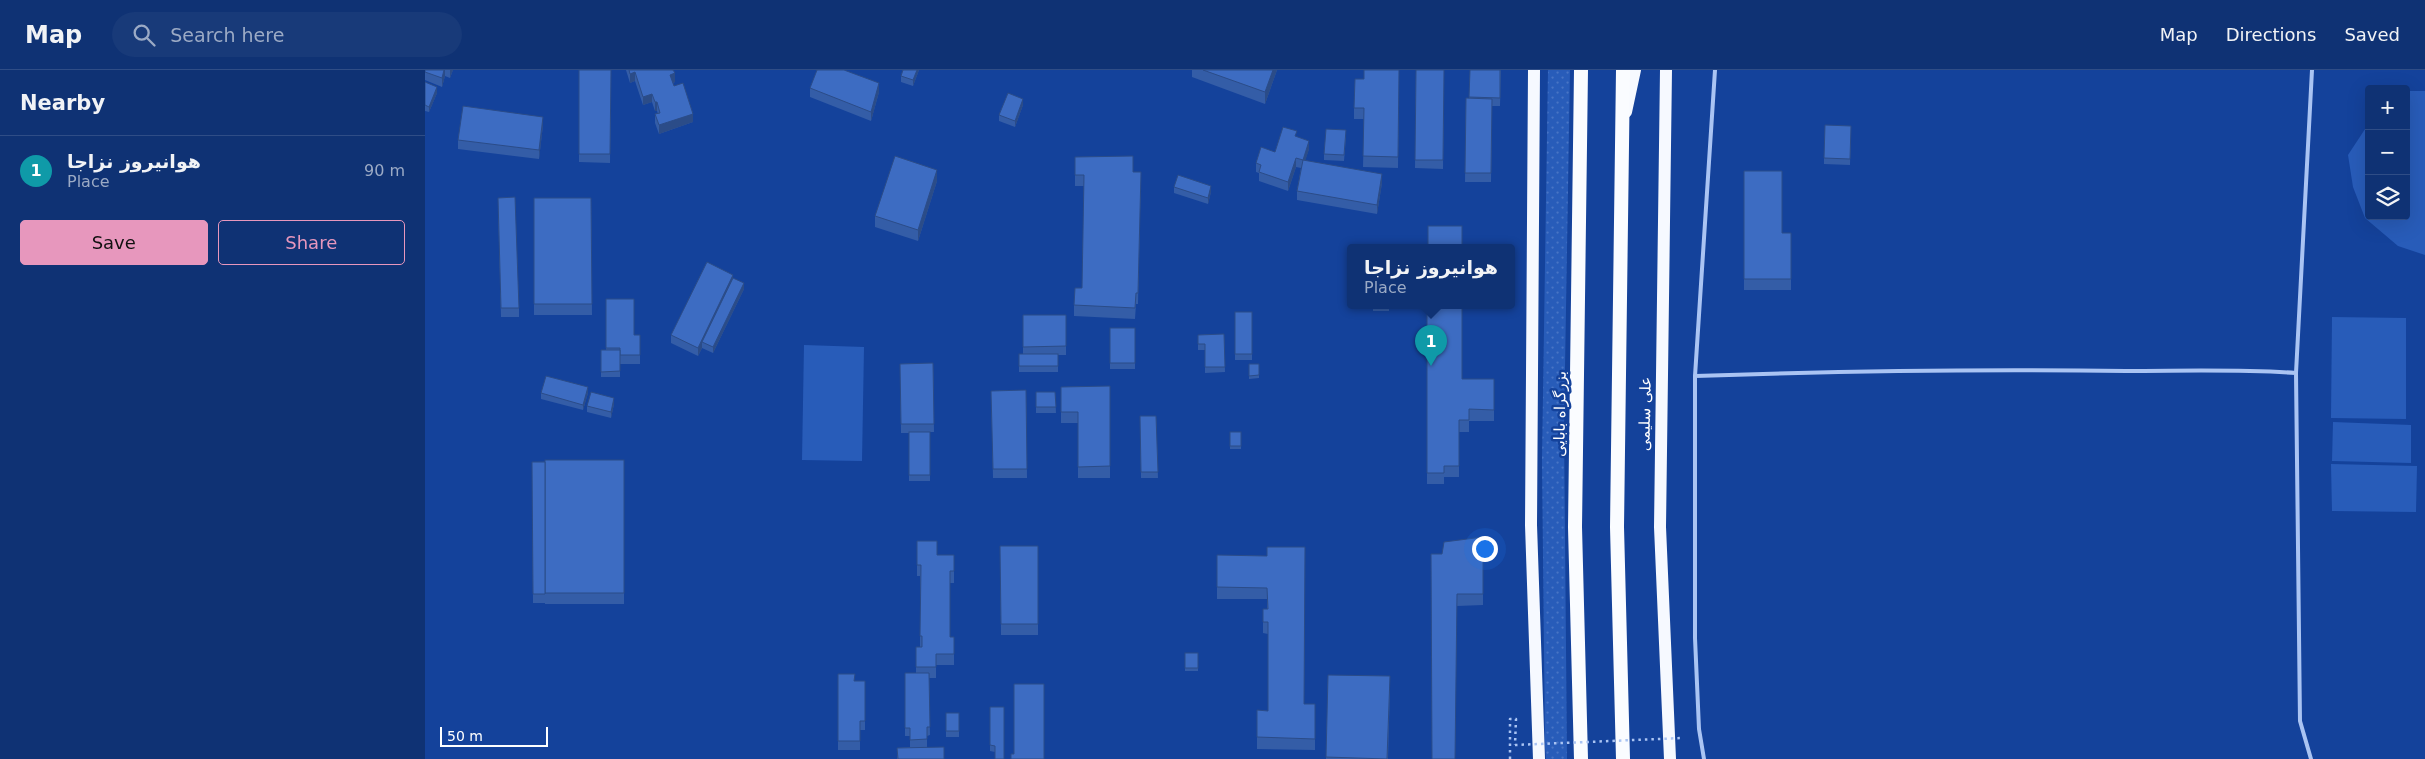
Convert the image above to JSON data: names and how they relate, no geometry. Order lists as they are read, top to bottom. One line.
{"streets":{"highway":["بزرگراه بابایی"],"main road":["علی سلیمی"]},"scale_bar":"50 m","page":{"header":"Map","search":"Search here","nav":["Map","Directions","Saved"],"heading":"Nearby","map_buttons":["+","−"],"list":[{"mark":"1","name":"هوانیروز نزاجا","note":"Place","value":"90 m"}],"buttons":["Save","Share"],"popup":["هوانیروز نزاجا","Place"],"pins":"1","scale":"50 m"}}
